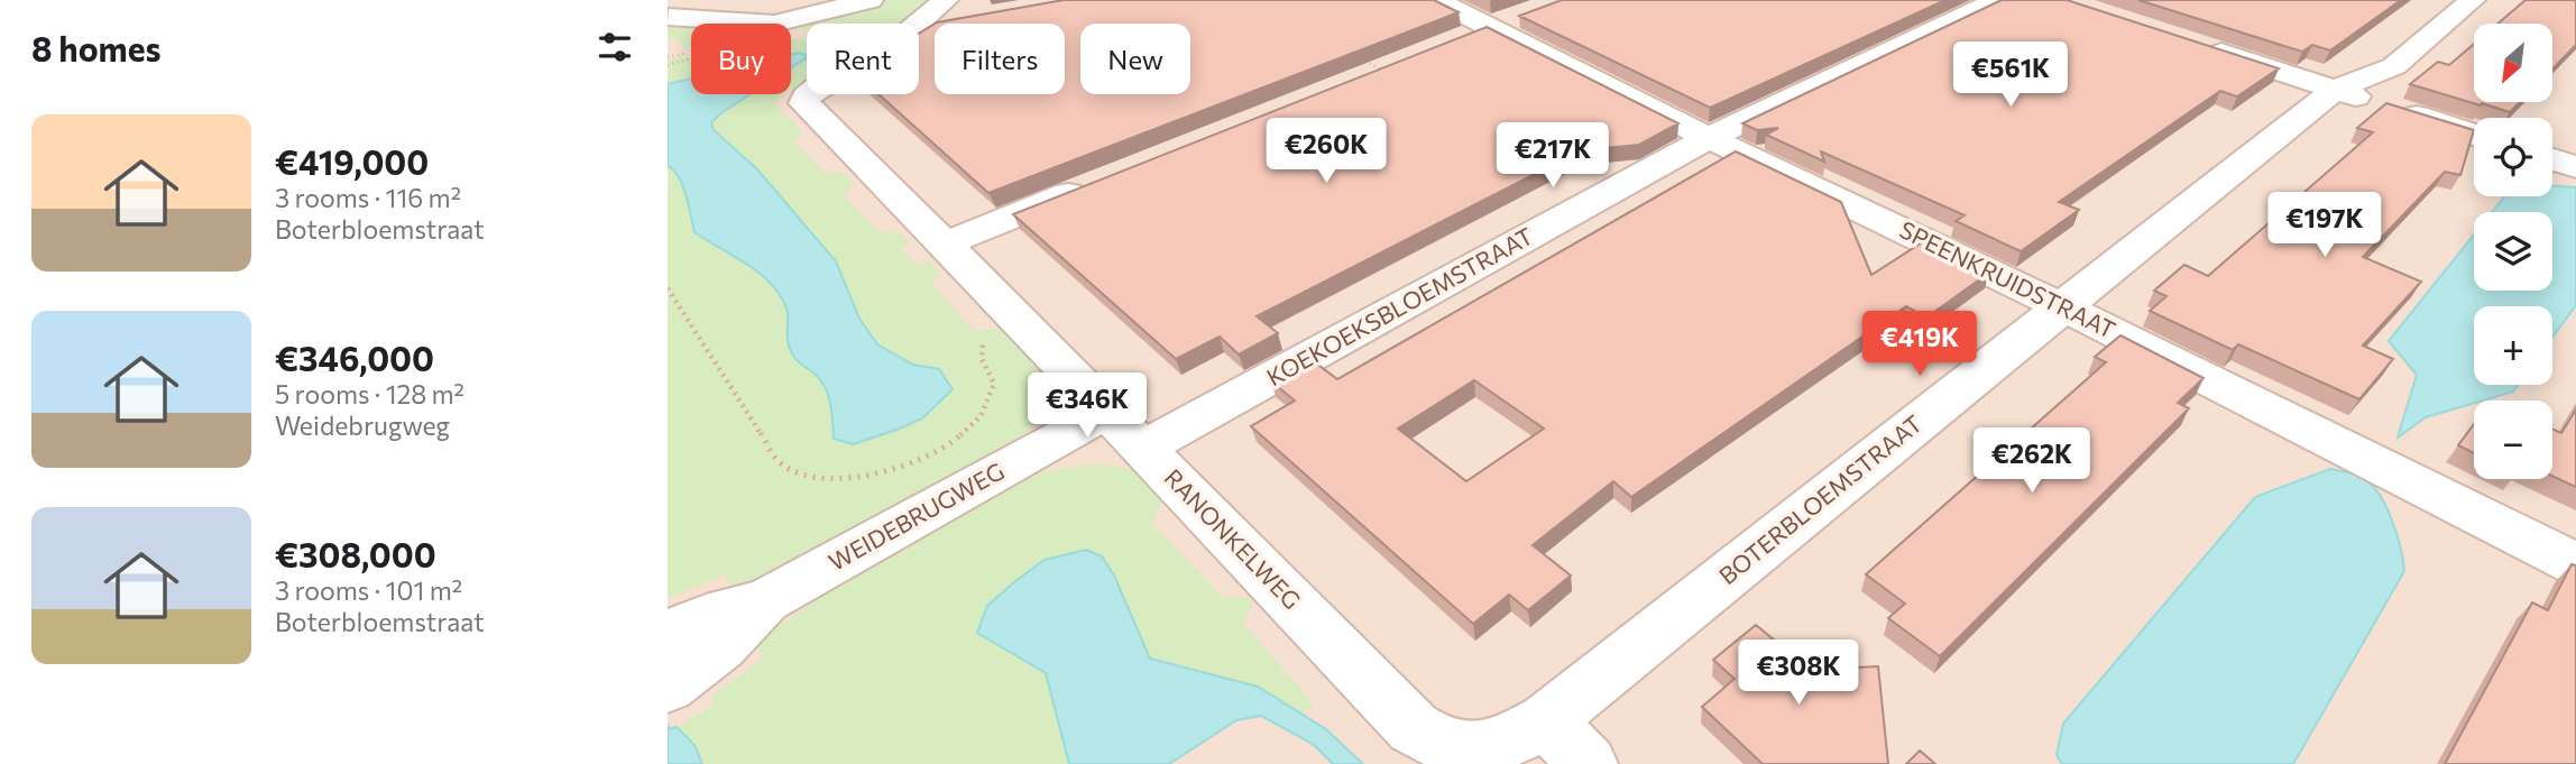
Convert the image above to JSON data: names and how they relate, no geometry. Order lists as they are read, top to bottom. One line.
{"streets":{"street":["SPEENKRUIDSTRAAT","KOEKOEKSBLOEMSTRAAT","BOTERBLOEMSTRAAT","WEIDEBRUGWEG","RANONKELWEG"]},"crossings":[["SPEENKRUIDSTRAAT","KOEKOEKSBLOEMSTRAAT"],["SPEENKRUIDSTRAAT","BOTERBLOEMSTRAAT"],["KOEKOEKSBLOEMSTRAAT","RANONKELWEG"],["BOTERBLOEMSTRAAT","RANONKELWEG"],["WEIDEBRUGWEG","RANONKELWEG"]],"north":"bottom left","page":{"heading":"8 homes","map_buttons":["+","−"],"chip":["Buy","Rent","Filters","New"],"price":["€561K","€260K","€217K","€197K","€419K","€346K","€262K","€308K"],"list":[{"name":"€419,000","note":"3 rooms · 116 m² · Boterbloemstraat"},{"name":"€346,000","note":"5 rooms · 128 m² · Weidebrugweg"},{"name":"€308,000","note":"3 rooms · 101 m² · Boterbloemstraat"}]}}
